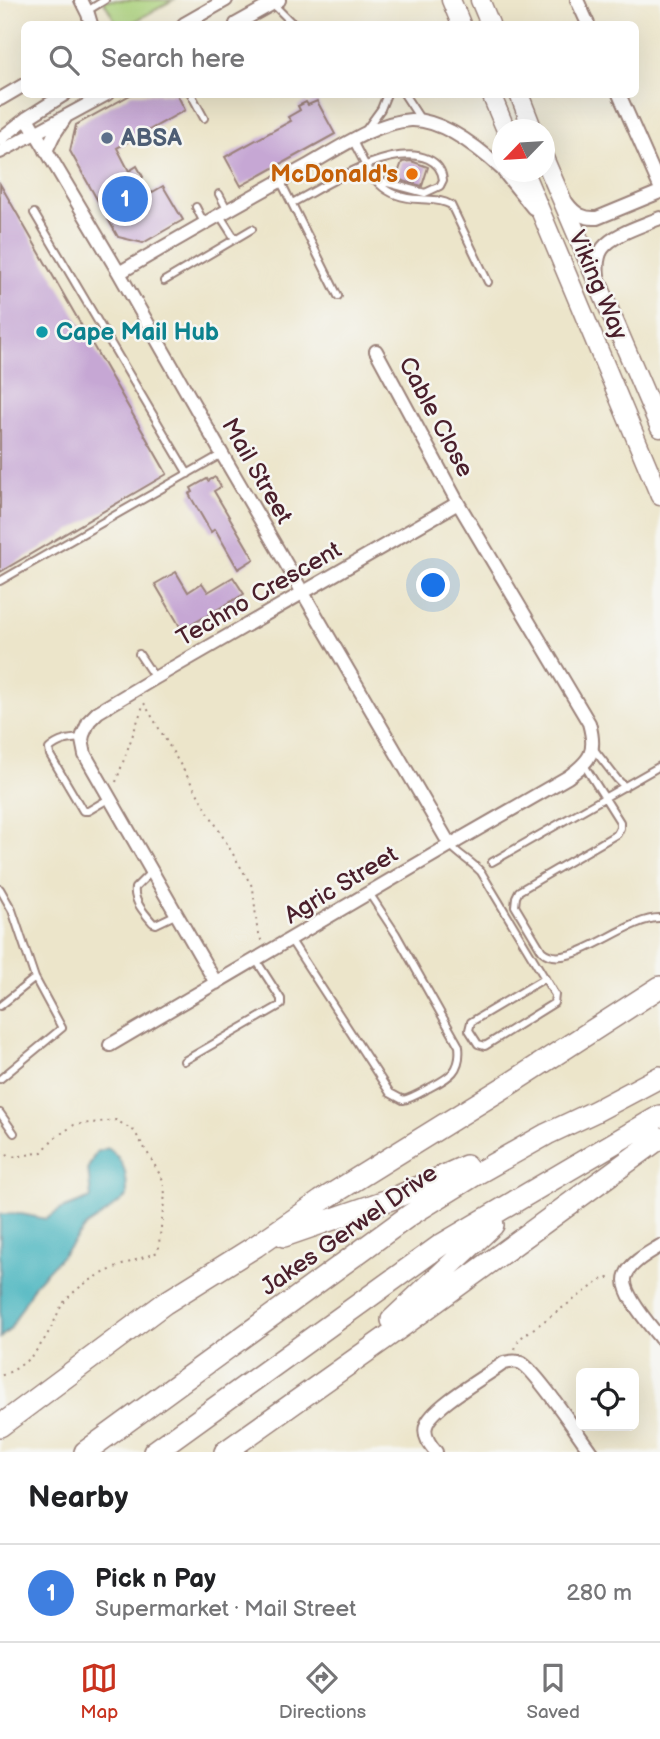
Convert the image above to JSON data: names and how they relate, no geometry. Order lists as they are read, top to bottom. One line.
{"streets":{"highway":["Jakes Gerwel Drive"],"main road":["Viking Way"],"street":["Cable Close","Mail Street","Techno Crescent","Agric Street"]},"crossings":[["Cable Close","Techno Crescent"],["Mail Street","Techno Crescent"],["Mail Street","Agric Street"]],"places":["ABSA","McDonald's","Cape Mail Hub"],"north":"bottom left","page":{"search":"Search here","pins":"1","heading":"Nearby","list":[{"mark":"1","name":"Pick n Pay","note":"Supermarket · Mail Street","value":"280 m"}],"nav":["Map","Directions","Saved"]}}
